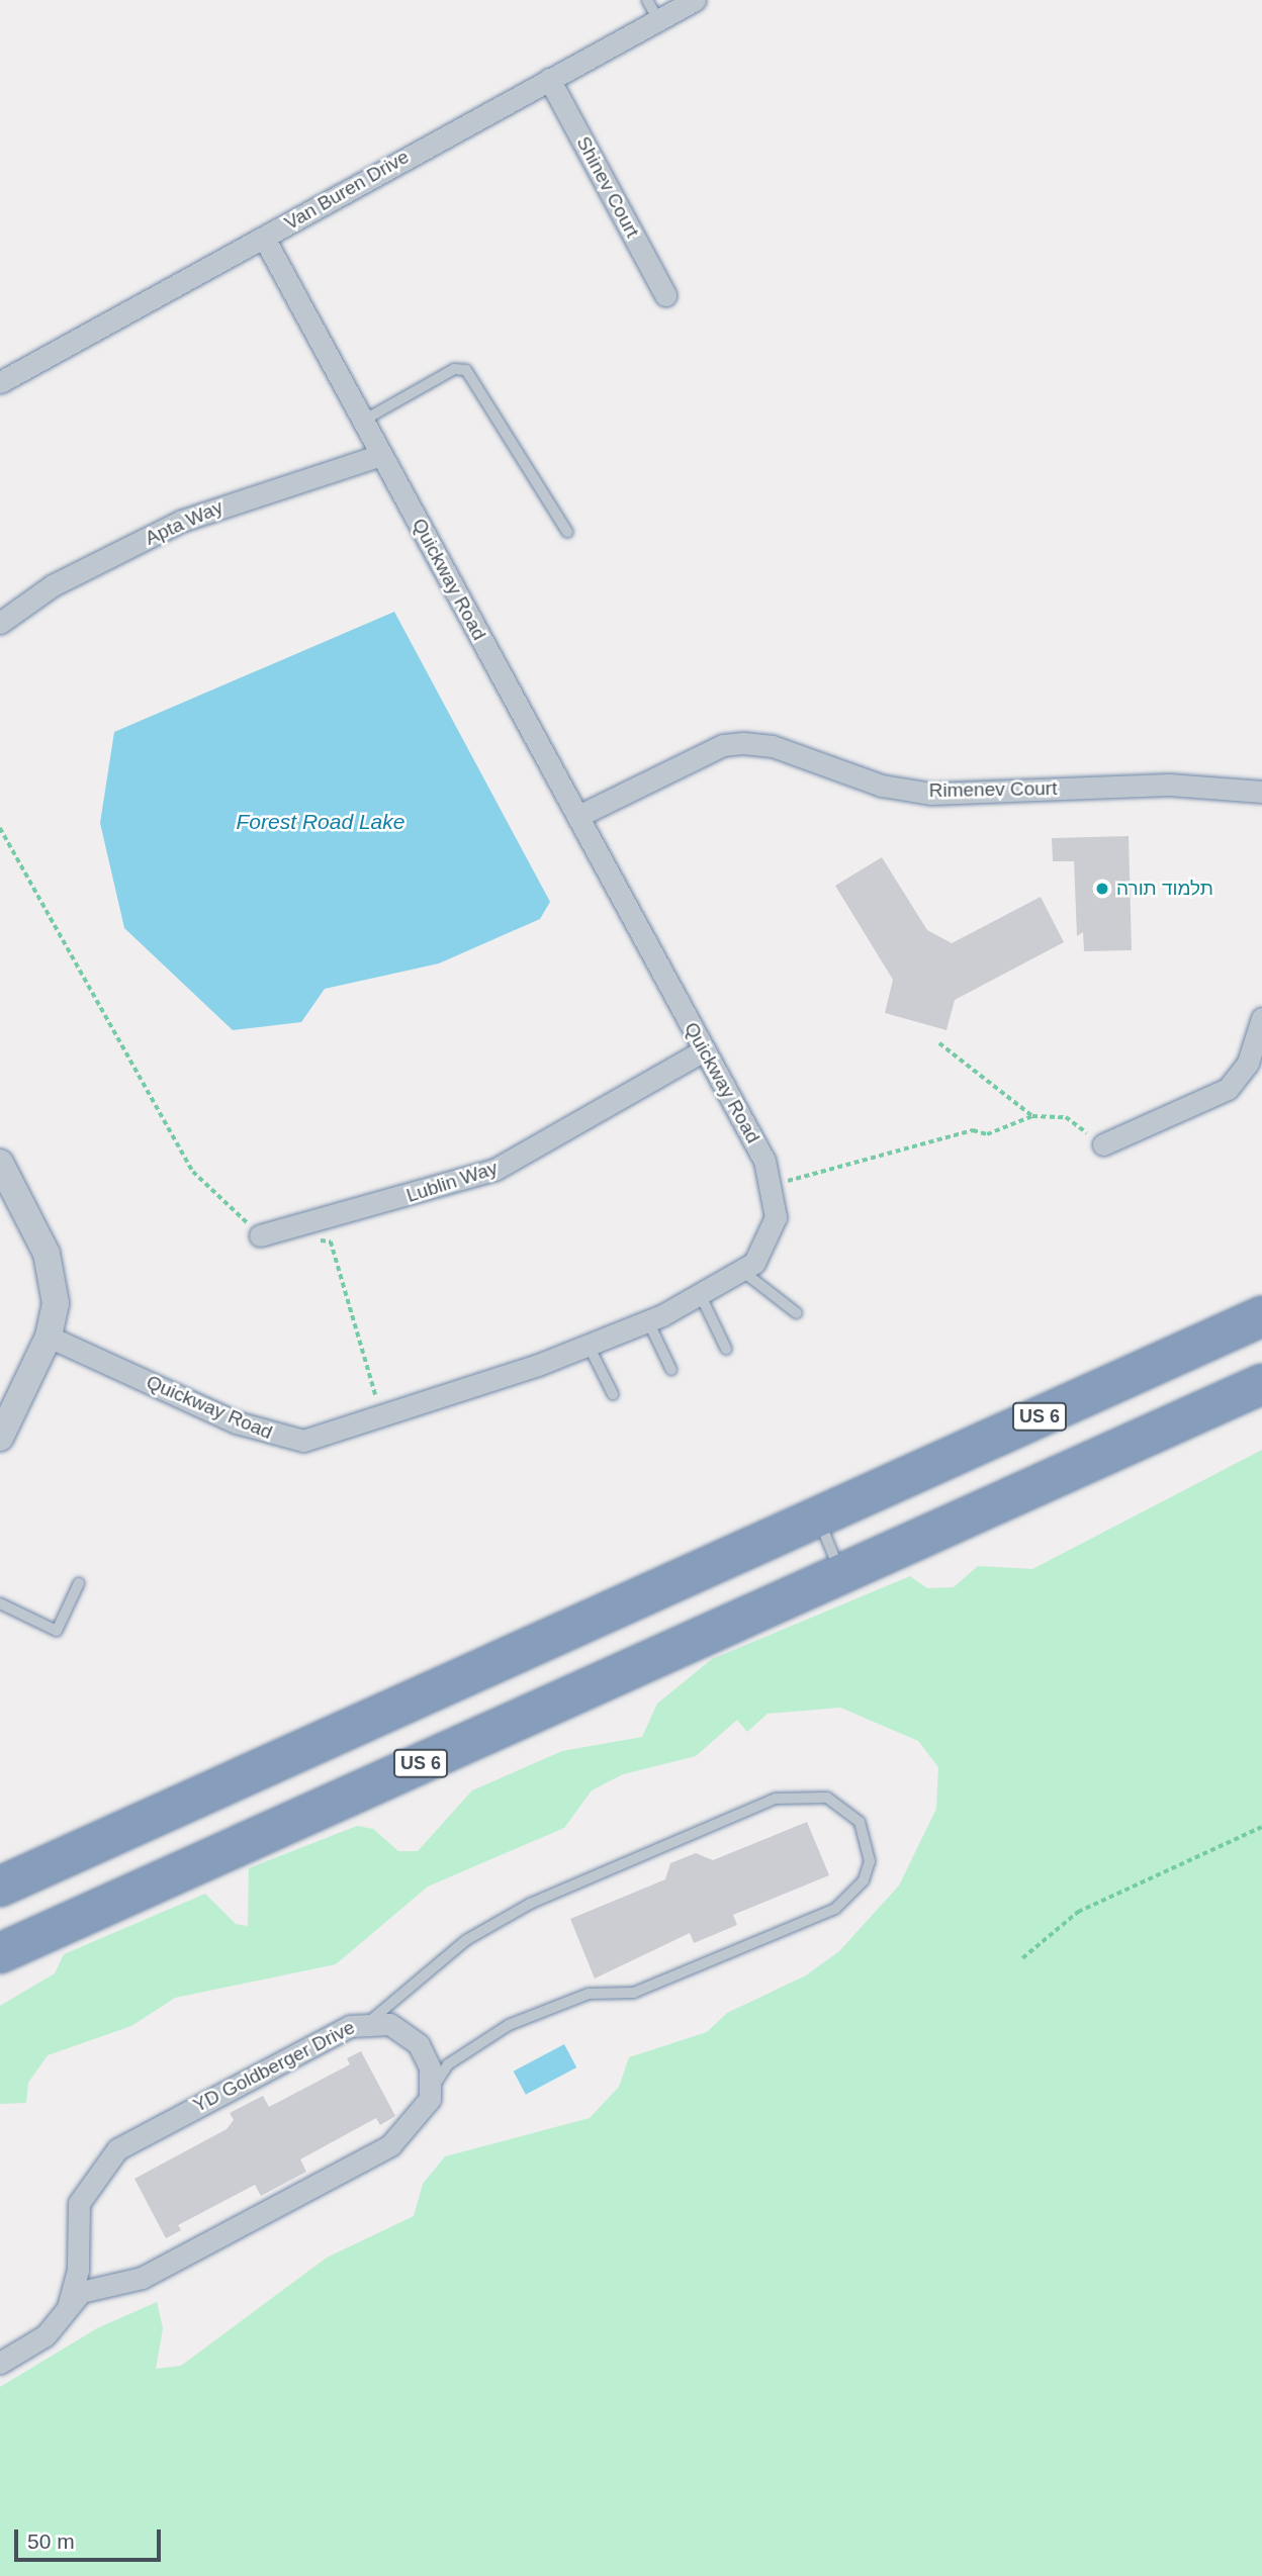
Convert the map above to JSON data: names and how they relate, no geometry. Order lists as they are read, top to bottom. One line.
{"streets":{"highway":["US 6"],"street":["Shinev Court","Van Buren Drive","Apta Way","Quickway Road","Rimenev Court","Lublin Way","YD Goldberger Drive"]},"crossings":[["Shinev Court","Van Buren Drive"],["Van Buren Drive","Quickway Road"],["Apta Way","Quickway Road"],["Quickway Road","Rimenev Court"],["Quickway Road","Lublin Way"]],"water":["Forest Road Lake"],"places":["תלמוד תורה"],"scale_bar":"50 m"}
